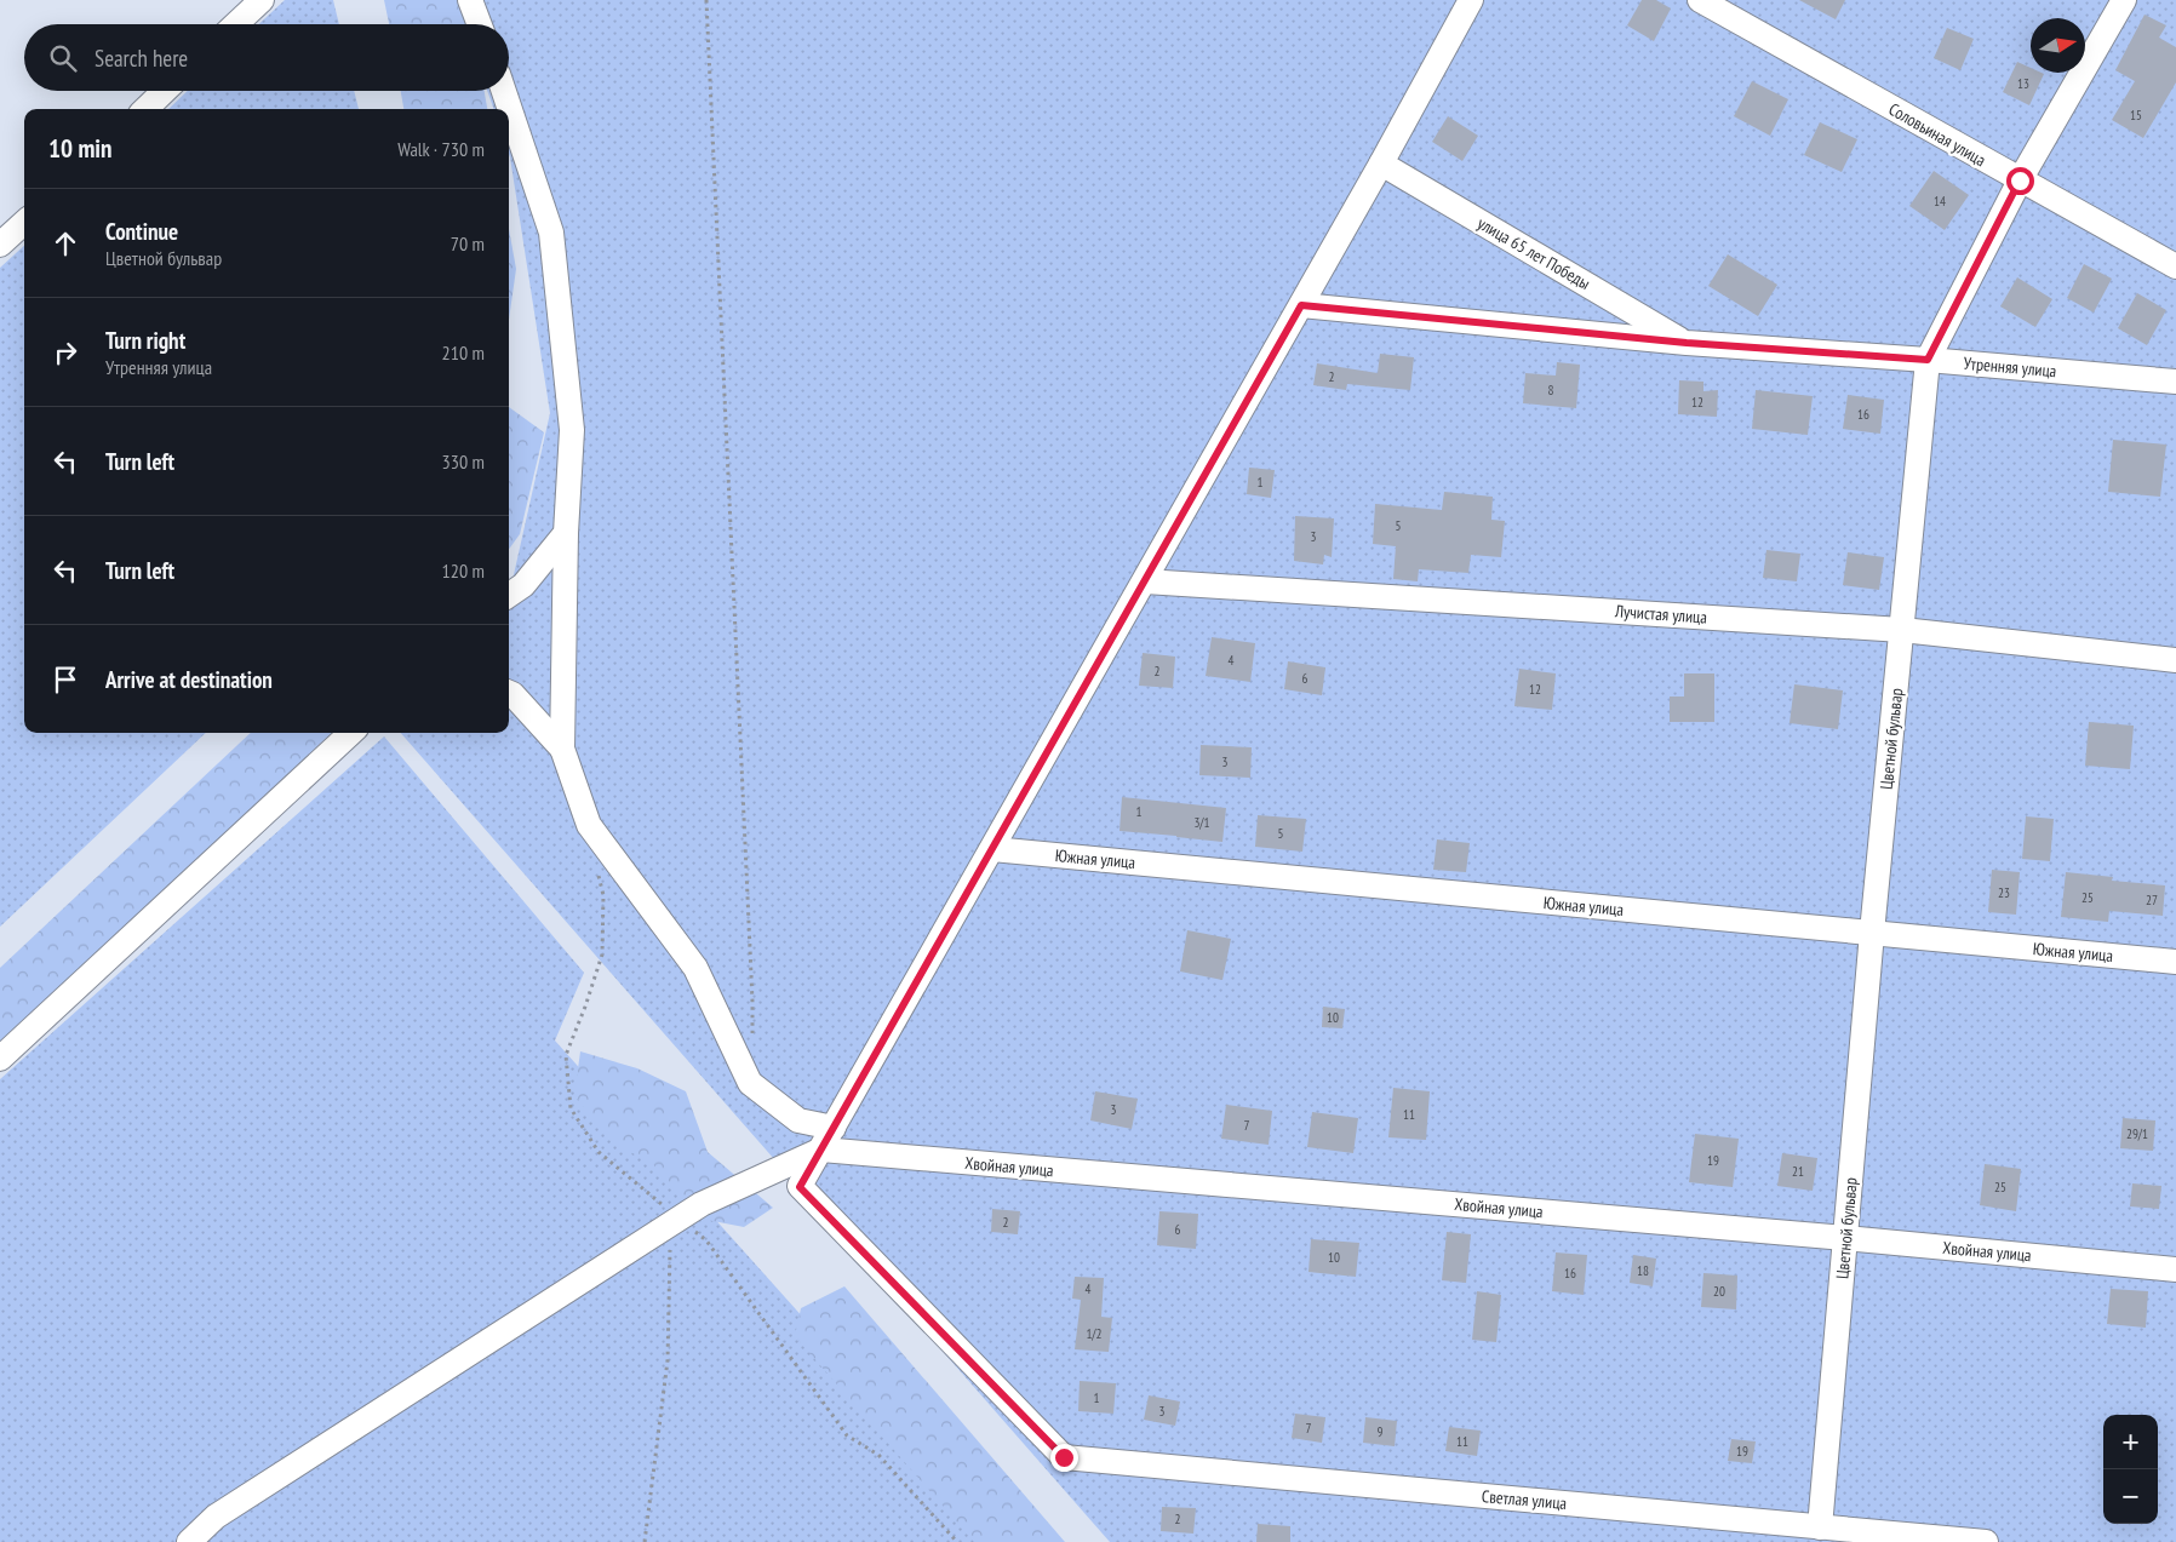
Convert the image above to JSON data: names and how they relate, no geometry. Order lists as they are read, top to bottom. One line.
{"streets":{"street":["Соловьиная улица","улица 65 лет Победы","Утренняя улица","Лучистая улица","Цветной бульвар","Южная улица","Хвойная улица","Светлая улица"]},"crossings":[["Соловьиная улица","Цветной бульвар"],["улица 65 лет Победы","Утренняя улица"],["Утренняя улица","Цветной бульвар"],["Лучистая улица","Цветной бульвар"],["Цветной бульвар","Южная улица"],["Цветной бульвар","Хвойная улица"],["Цветной бульвар","Светлая улица"],["Хвойная улица","Светлая улица"]],"house_numbers":["13","15","14","2","8","12","16","1","5","3","4","2","6","12","3","1","3/1","5","23","25","27","10","3","11","7","29/1","19","21","25","2","6","10","18","16","4","20","1/2","1","3","7","9","11","19","2"],"north":"right","page":{"search":"Search here","heading":["10 min","Walk · 730 m"],"list":[["Continue","Цветной бульвар","70 m"],["Turn right","Утренняя улица","210 m"],["Turn left","330 m"],["Turn left","120 m"],"Arrive at destination"],"map_buttons":["+","−"]}}
